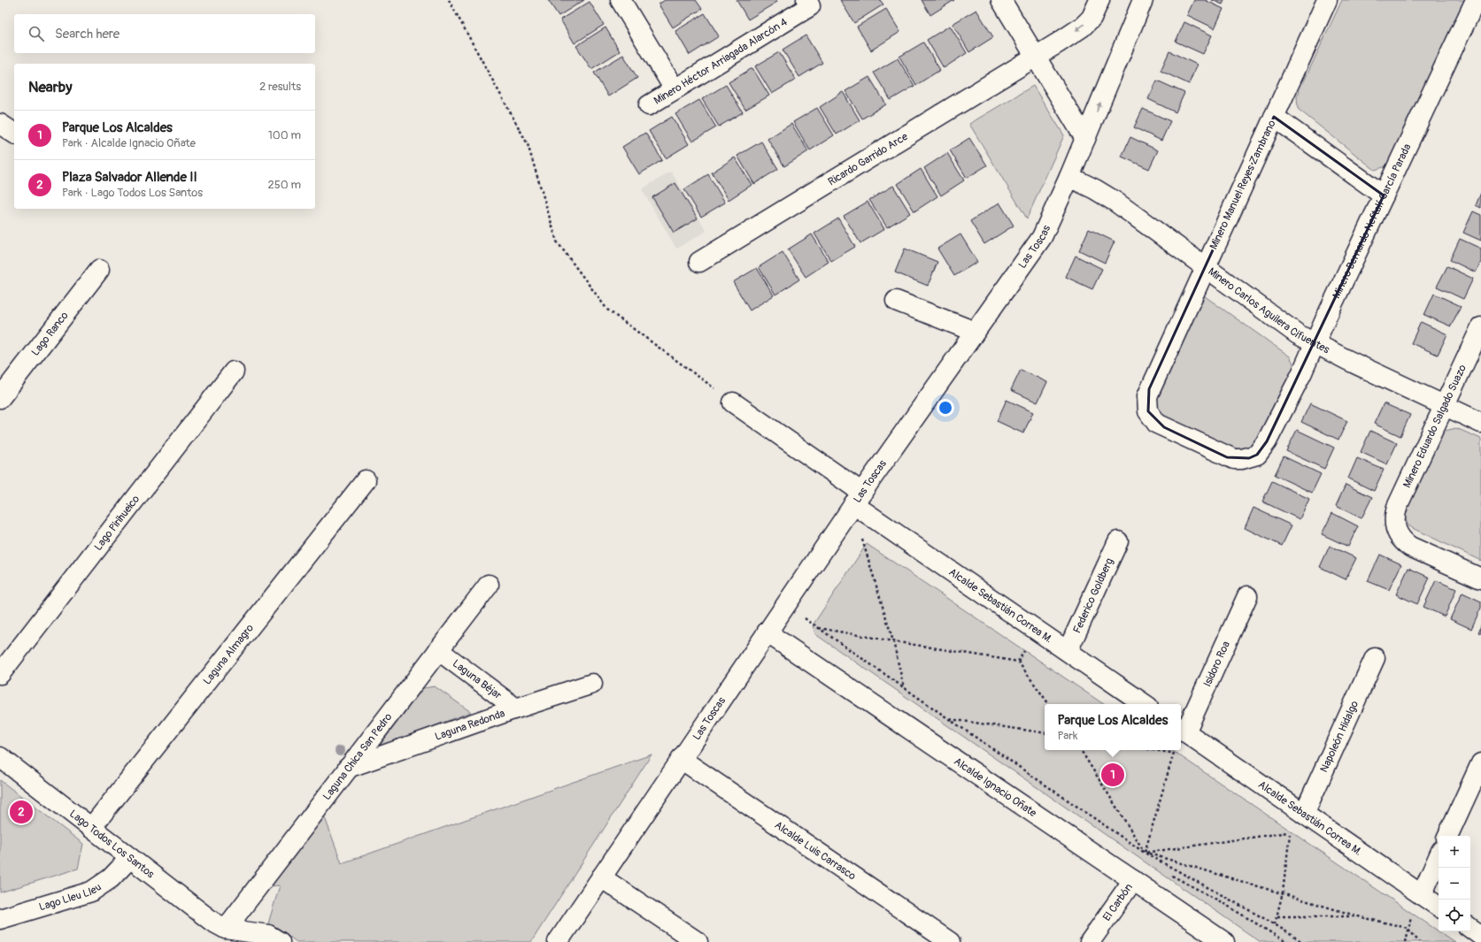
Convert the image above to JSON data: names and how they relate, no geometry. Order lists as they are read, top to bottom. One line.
{"streets":{"street":["Minero Héctor Arriagada Alarcón 4","Ricardo Garrido Arce","Minero Manuel Reyes Zambrano","Minero Bernardo Neftalí García Parada","Las Toscas","Minero Carlos Aguilera Cifuentes","Lago Ranco","Minero Eduardo Salgado Suazo","Lago Pirihueico","Federico Goldberg","Alcalde Sebastián Correa M.","Laguna Almagro","Isidoro Roa","Laguna Béjar","Laguna Redonda","Napoleón Hidalgo","Laguna Chica San Pedro","Alcalde Ignacio Oñate","Lago Todos Los Santos","Alcalde Luis Carrasco","Lago Lleu Lleu","El Carbón"]},"crossings":[["Minero Manuel Reyes Zambrano","Minero Bernardo Neftalí García Parada"],["Minero Manuel Reyes Zambrano","Minero Carlos Aguilera Cifuentes"],["Minero Bernardo Neftalí García Parada","Minero Carlos Aguilera Cifuentes"],["Las Toscas","Minero Carlos Aguilera Cifuentes"],["Las Toscas","Alcalde Sebastián Correa M."],["Las Toscas","Alcalde Ignacio Oñate"],["Las Toscas","Alcalde Luis Carrasco"],["Minero Carlos Aguilera Cifuentes","Minero Eduardo Salgado Suazo"],["Federico Goldberg","Alcalde Sebastián Correa M."],["Alcalde Sebastián Correa M.","Isidoro Roa"],["Alcalde Sebastián Correa M.","Napoleón Hidalgo"],["Laguna Almagro","Lago Todos Los Santos"],["Laguna Béjar","Laguna Redonda"],["Laguna Béjar","Laguna Chica San Pedro"],["Laguna Redonda","Laguna Chica San Pedro"],["Laguna Chica San Pedro","Lago Todos Los Santos"],["Alcalde Ignacio Oñate","El Carbón"],["Lago Todos Los Santos","Lago Lleu Lleu"]],"page":{"search":"Search here","heading":["Nearby","2 results"],"list":[{"mark":"1","name":"Parque Los Alcaldes","note":"Park · Alcalde Ignacio Oñate","value":"100 m"},{"mark":"2","name":"Plaza Salvador Allende II","note":"Park · Lago Todos Los Santos","value":"250 m"}],"popup":["Parque Los Alcaldes","Park"],"pins":["1","2"],"map_buttons":["+","−"]}}
